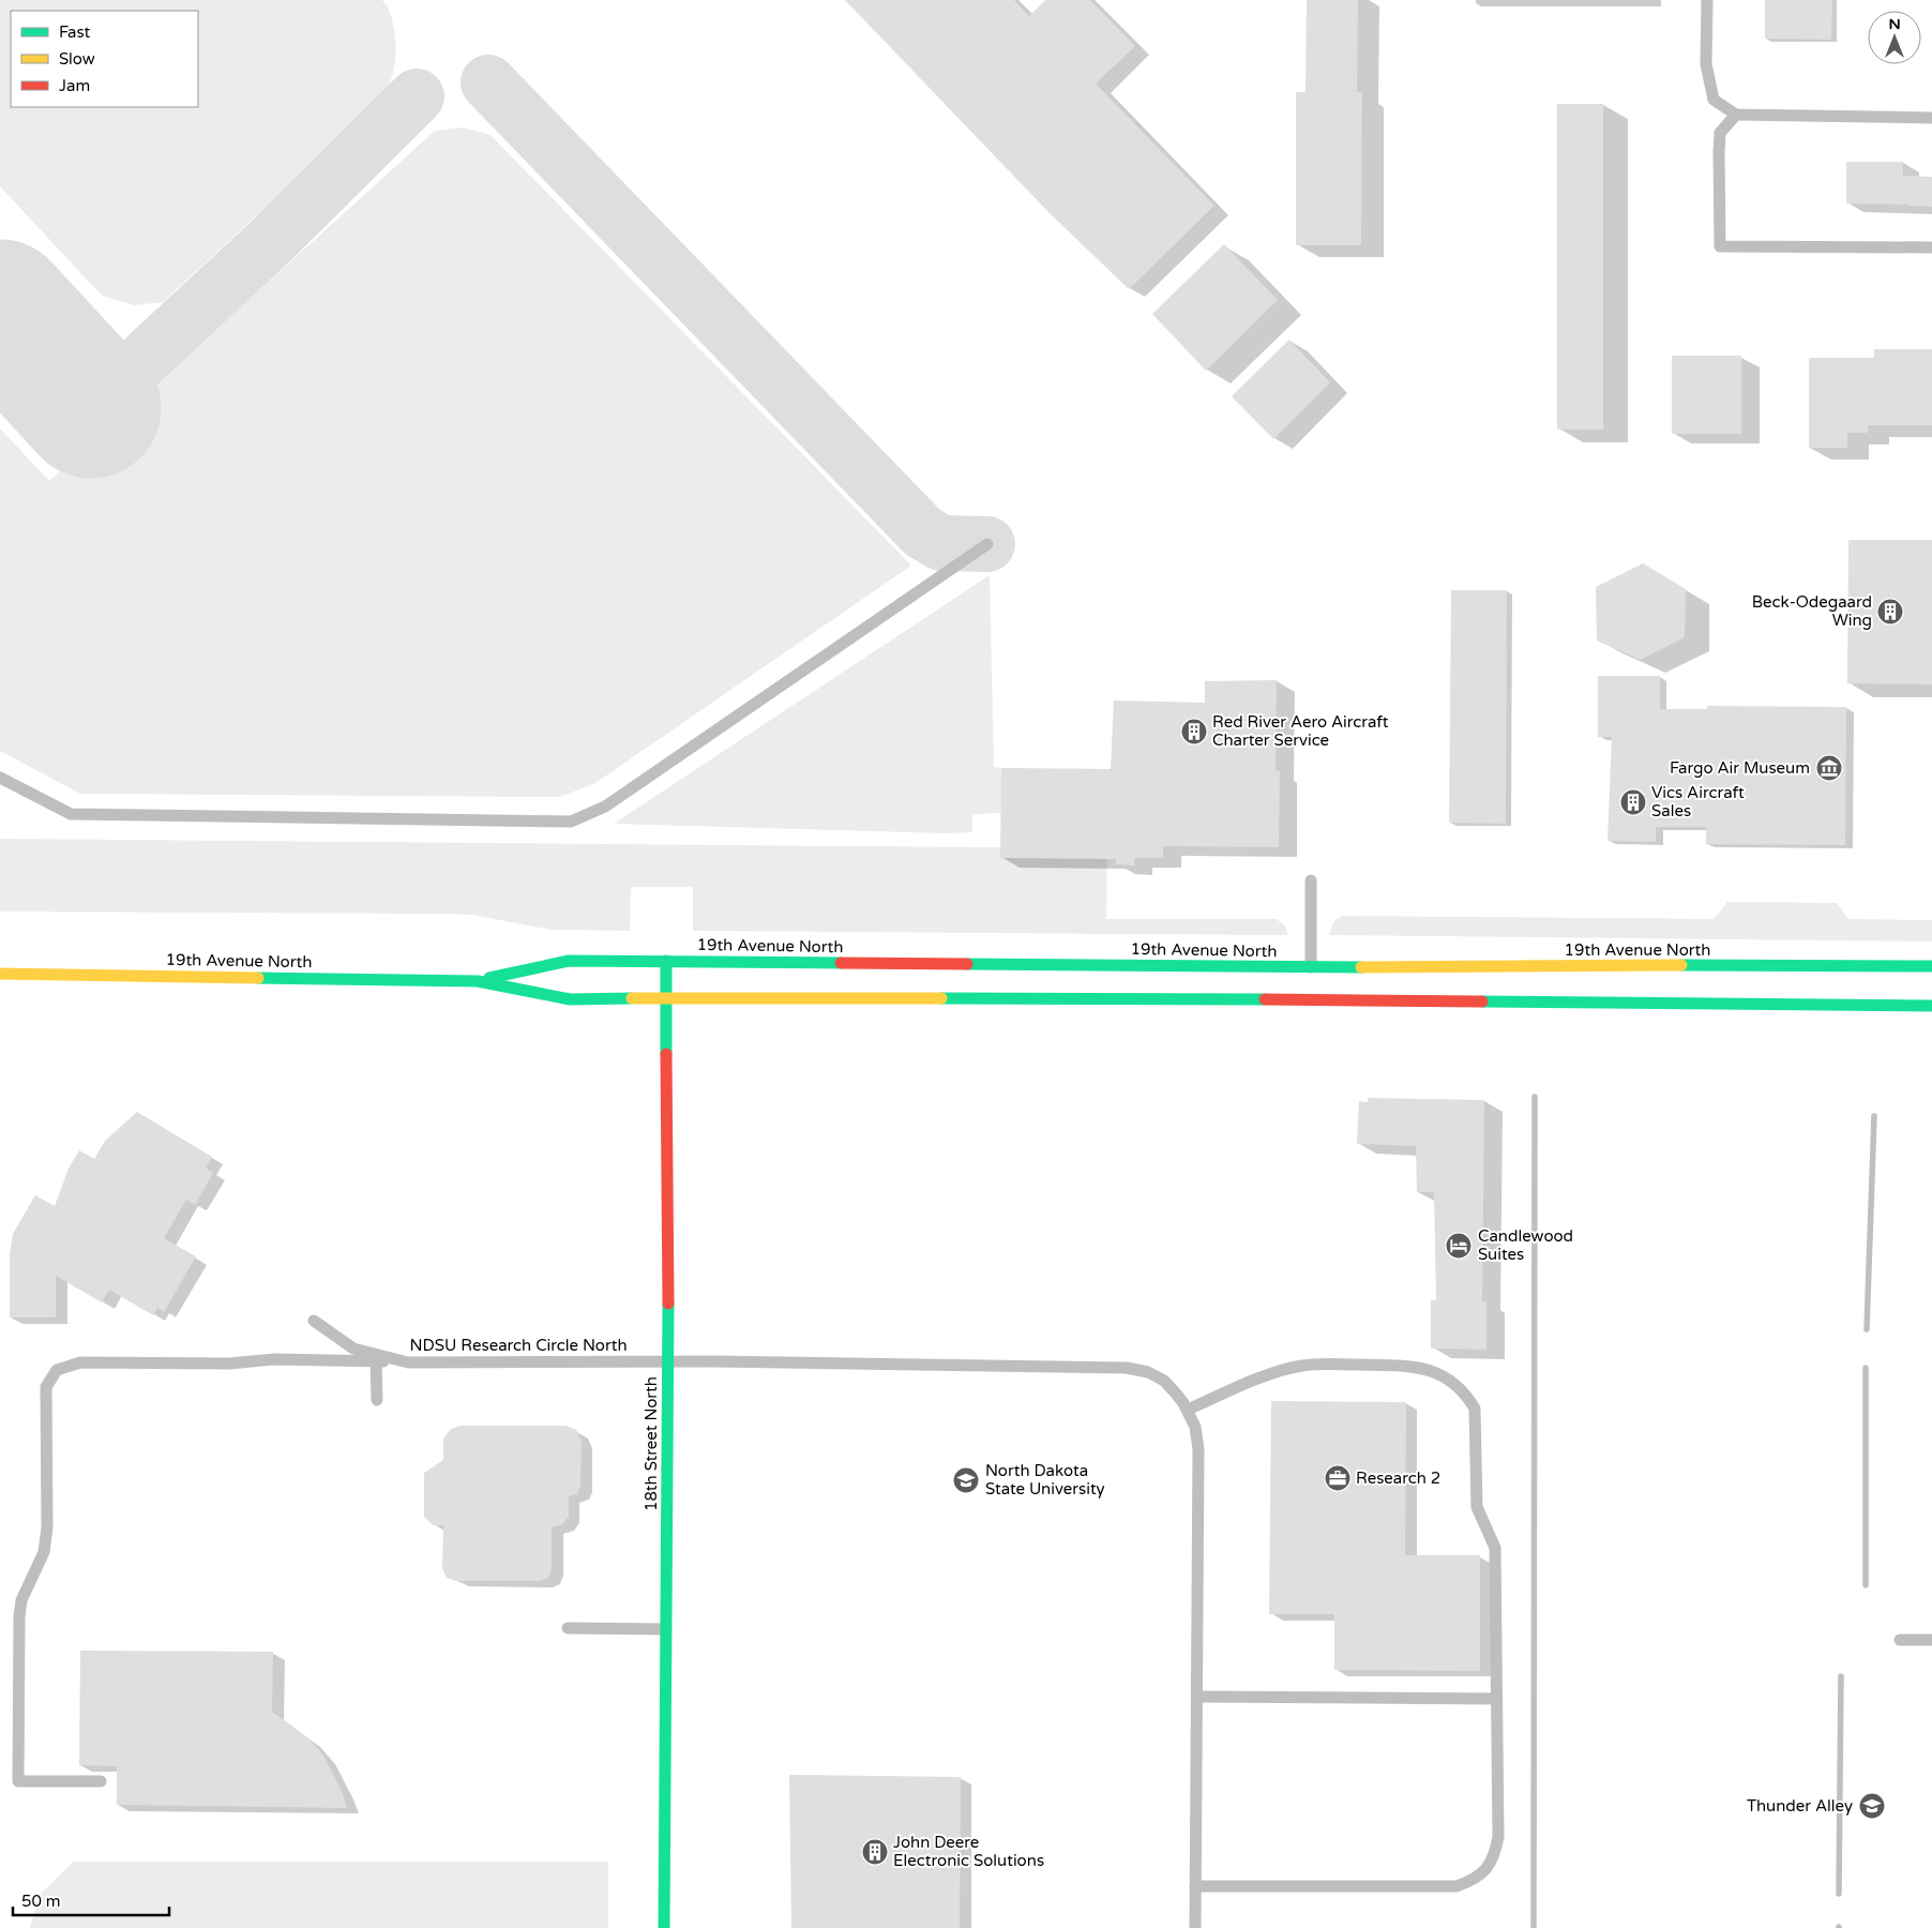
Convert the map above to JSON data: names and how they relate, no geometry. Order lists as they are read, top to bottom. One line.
{"streets":{"main road":["19th Avenue North","18th Street North"],"lane":["NDSU Research Circle North"]},"crossings":[["19th Avenue North","18th Street North"],["NDSU Research Circle North","18th Street North"]],"places":{"building":["Beck-Odegaard Wing","Red River Aero Aircraft Charter Service","Vics Aircraft Sales","John Deere Electronic Solutions"],"museum":["Fargo Air Museum"],"hotel":["Candlewood Suites"],"office":["Research 2"],"school or university":["North Dakota State University","Thunder Alley"]},"legend":["Fast","Slow","Jam"],"scale_bar":"50 m","north":"top"}
